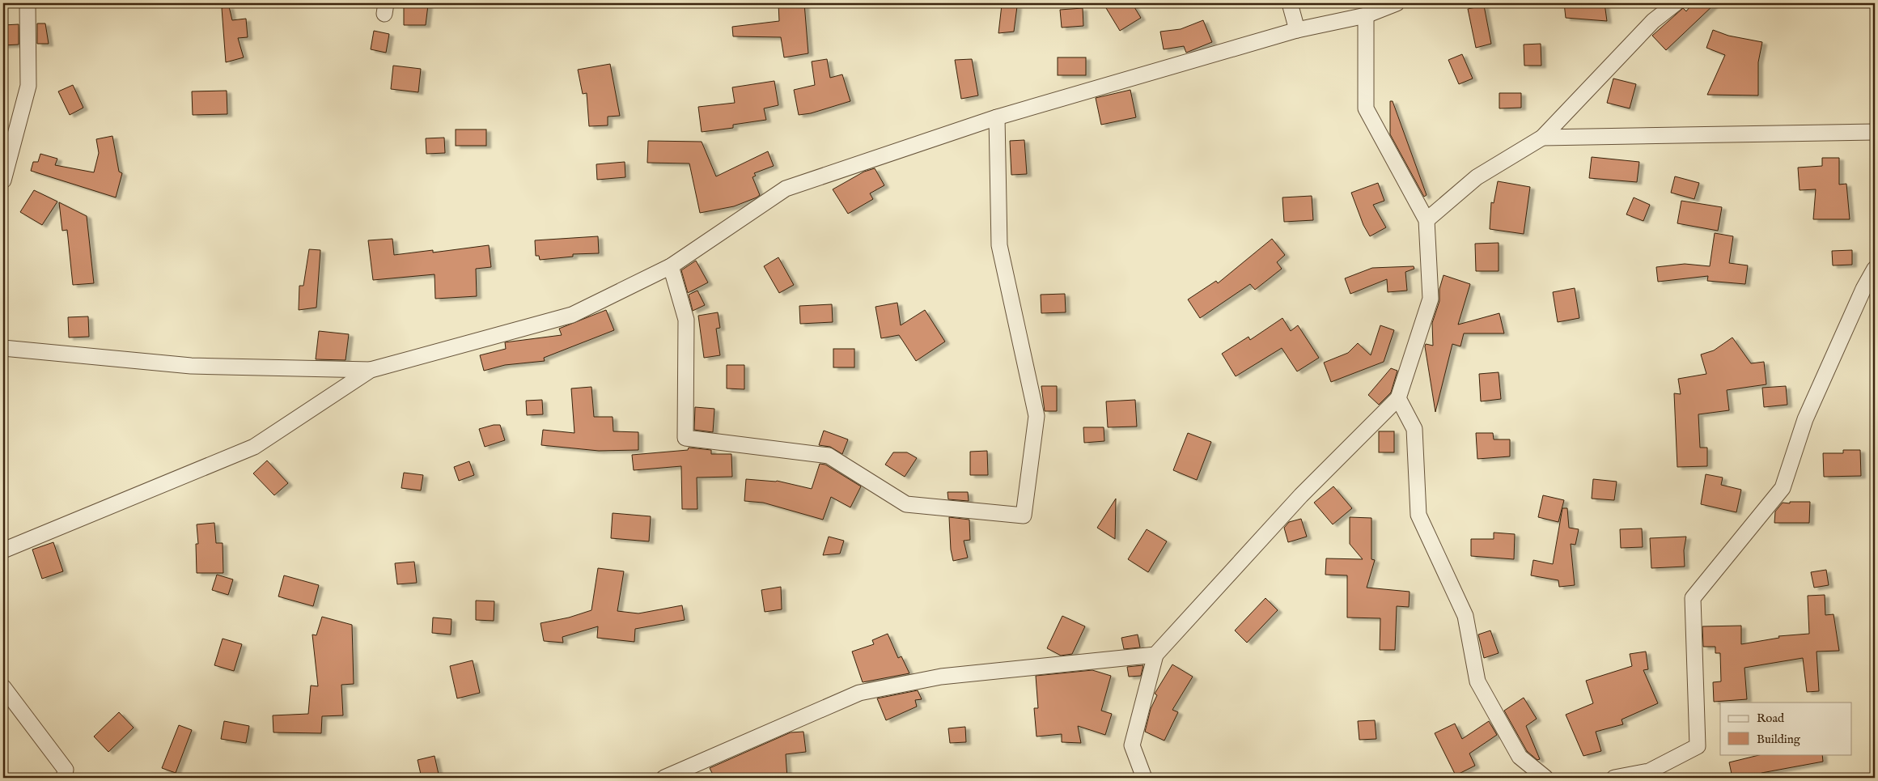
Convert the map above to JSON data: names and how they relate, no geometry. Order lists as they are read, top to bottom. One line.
{"legend":["Road","Building"]}
